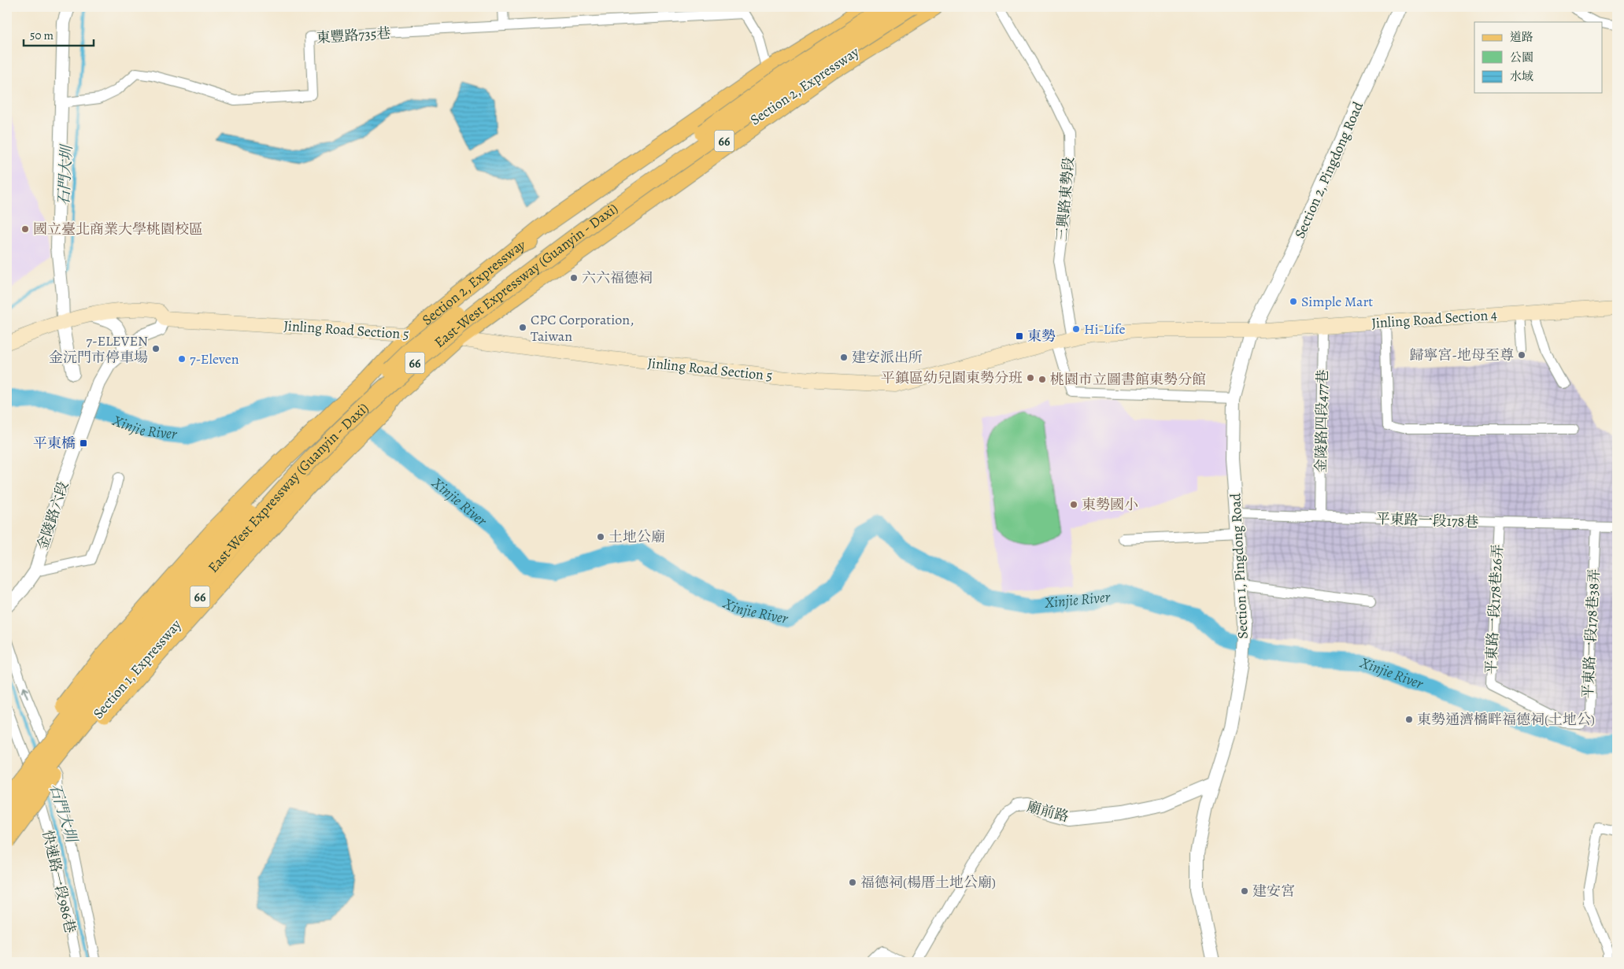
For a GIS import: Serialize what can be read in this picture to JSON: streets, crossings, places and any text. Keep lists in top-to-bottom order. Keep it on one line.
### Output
{"streets":{"highway":["66","East-West Expressway (Guanyin - Daxi)"],"main road":["Section 2, Expressway","Jinling Road Section 4","Jinling Road Section 5","Section 1, Expressway"],"street":["東豐路735巷","Section 2, Pingdong Road","三興路東勢段","金陵路四段477巷","金陵路六段","平東路一段178巷","Section 1, Pingdong Road","平東路一段178巷26弄","平東路一段178巷38弄","廟前路","快速路一段986巷"]},"crossings":[["Section 2, Expressway","66"],["Section 2, Expressway","Jinling Road Section 5"],["66","Jinling Road Section 5"],["66","Section 1, Expressway"],["66","快速路一段986巷"],["Section 2, Pingdong Road","Jinling Road Section 4"],["Section 2, Pingdong Road","Jinling Road Section 5"],["Section 2, Pingdong Road","Section 1, Pingdong Road"],["三興路東勢段","Jinling Road Section 5"],["Jinling Road Section 4","Jinling Road Section 5"],["Jinling Road Section 4","金陵路四段477巷"],["Jinling Road Section 4","Section 1, Pingdong Road"],["Jinling Road Section 5","Section 1, Pingdong Road"],["金陵路四段477巷","平東路一段178巷"],["平東路一段178巷","Section 1, Pingdong Road"],["平東路一段178巷","平東路一段178巷26弄"],["平東路一段178巷","平東路一段178巷38弄"],["Section 1, Pingdong Road","廟前路"],["平東路一段178巷26弄","平東路一段178巷38弄"],["Section 1, Expressway","快速路一段986巷"]],"water":["石門大圳","Xinjie River"],"places":{"other":["國立臺北商業大學桃園校區","六六福德祠","Simple Mart","CPC Corporation, Taiwan","Hi-Life","7-ELEVEN 金沅門市停車場","歸寧宮-地母至尊","建安派出所","7-Eleven","平鎮區幼兒園東勢分班","桃園市立圖書館東勢分館","東勢國小","土地公廟","東勢通濟橋畔福德祠(土地公)","福德祠(楊厝土地公廟)","建安宮"],"transit":["東勢","平東橋"]},"legend":["道路","公園","水域"],"scale_bar":"50 m"}
